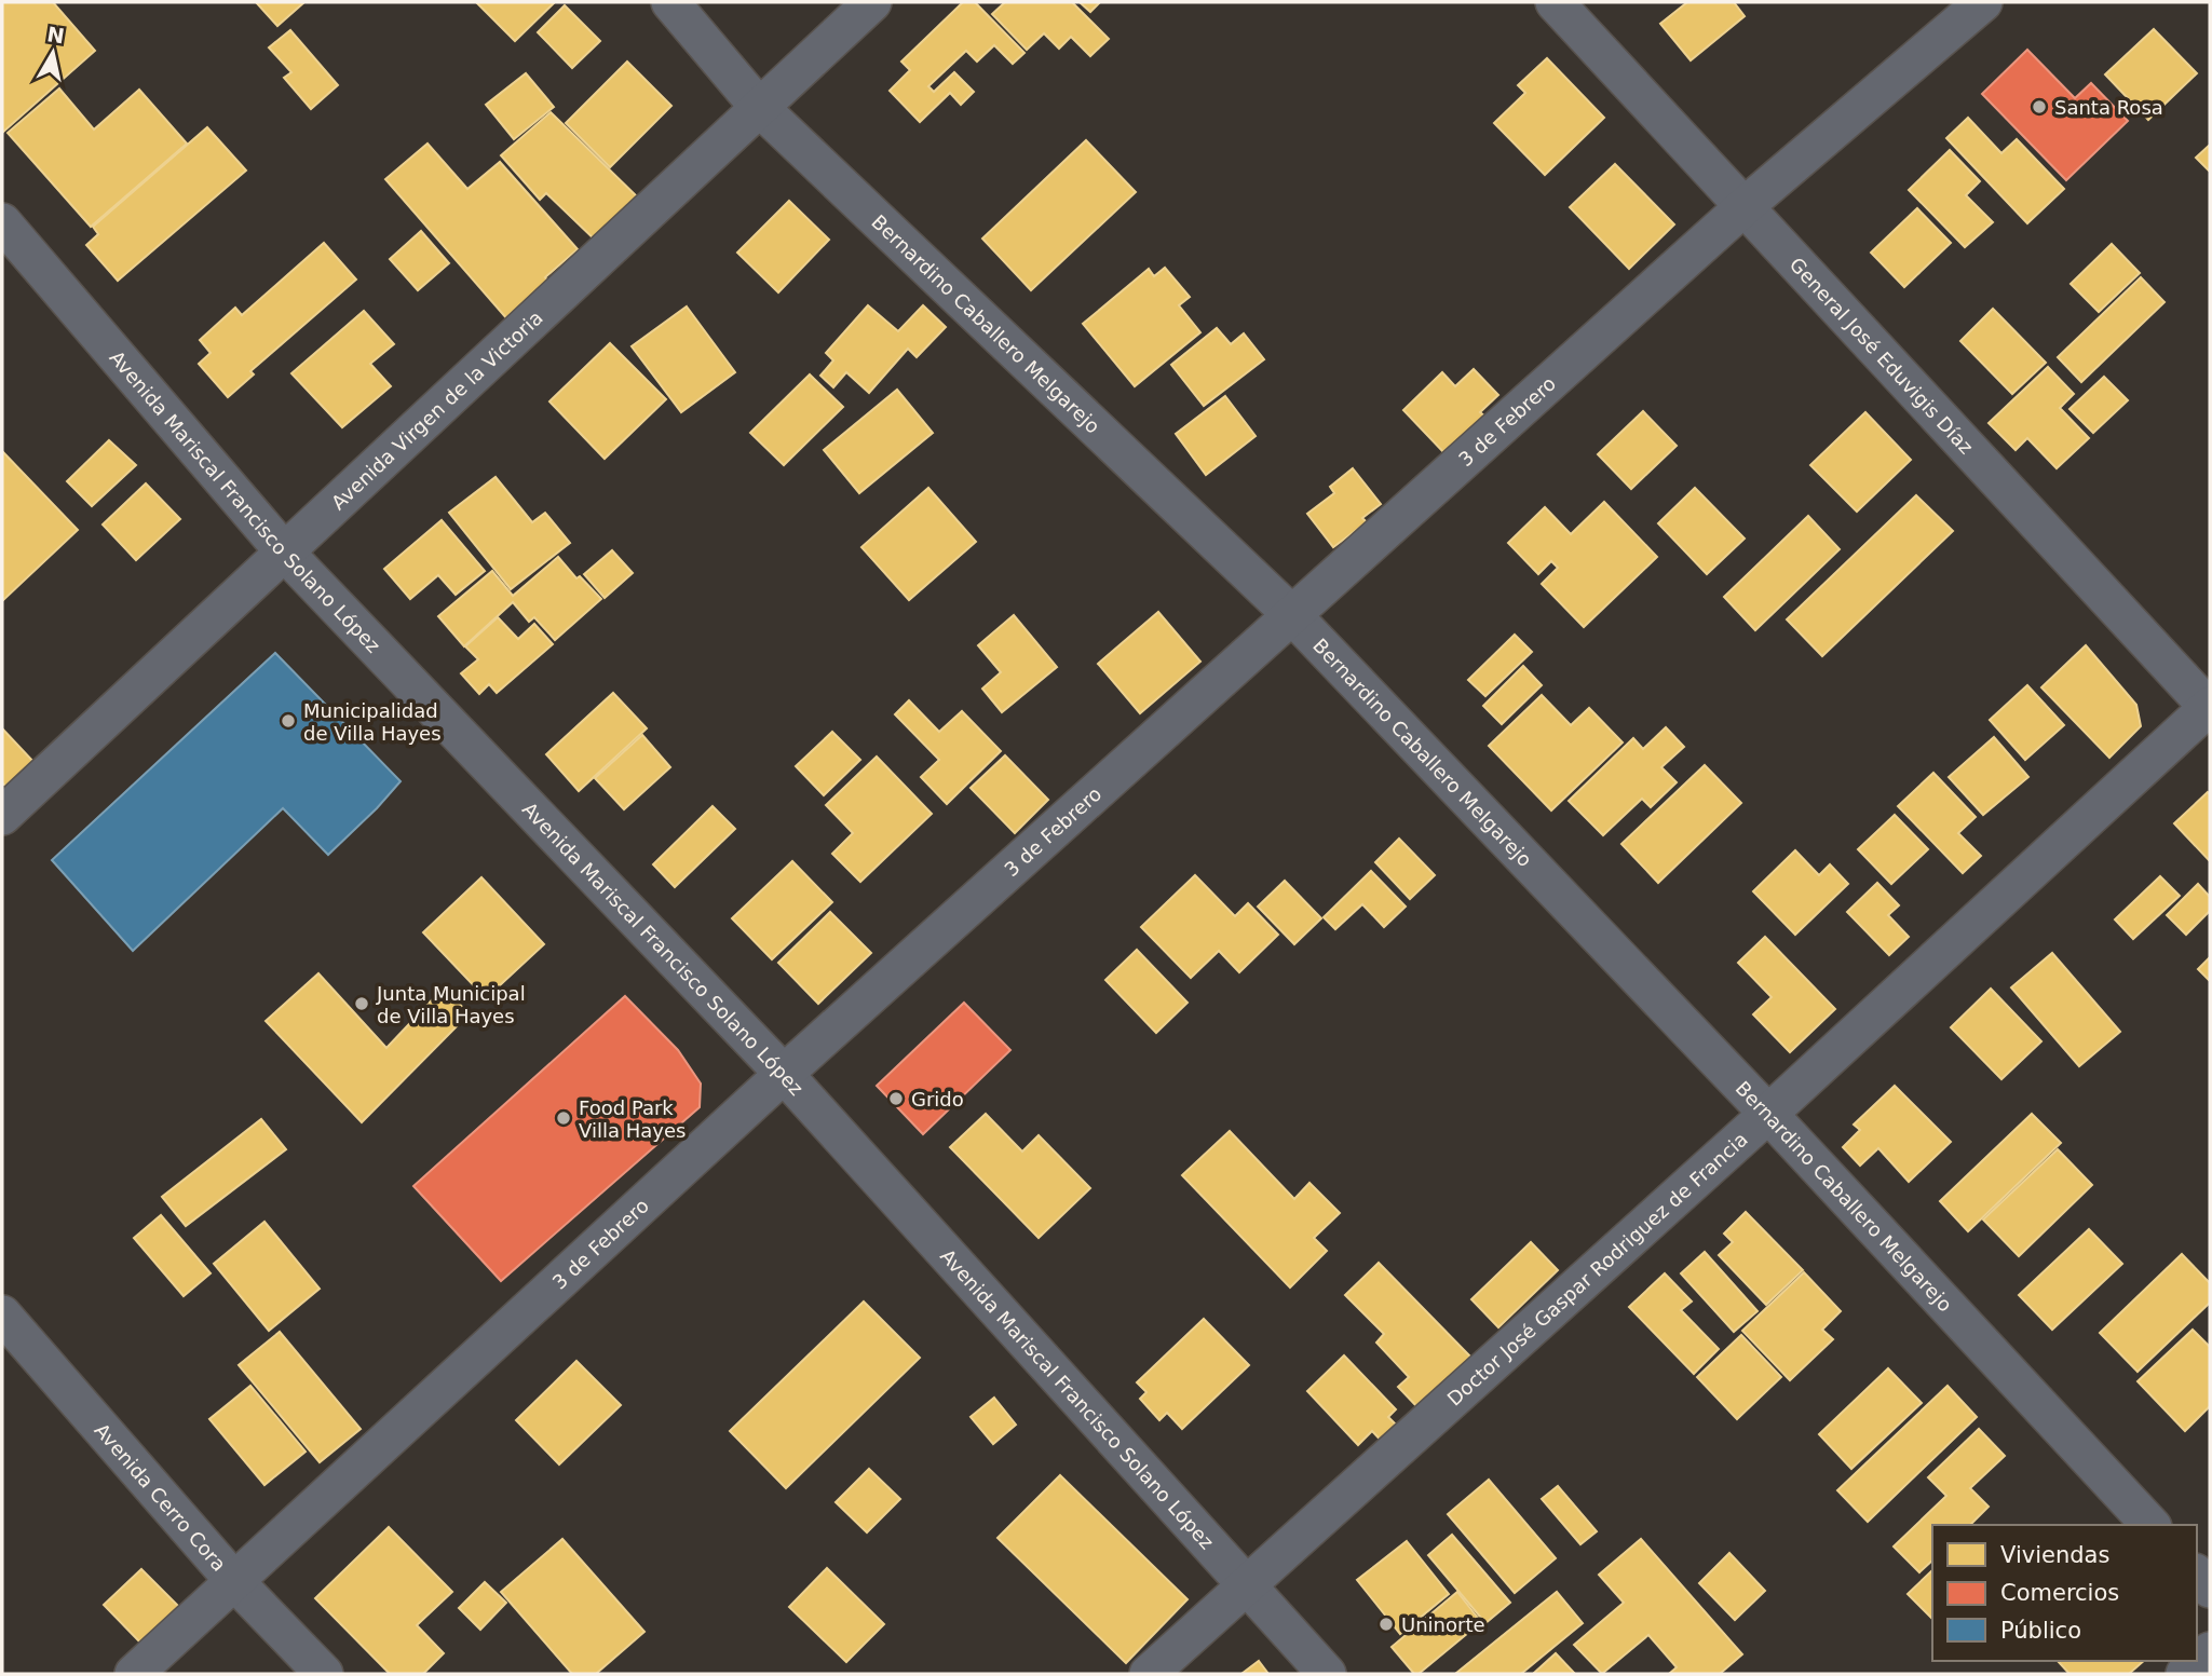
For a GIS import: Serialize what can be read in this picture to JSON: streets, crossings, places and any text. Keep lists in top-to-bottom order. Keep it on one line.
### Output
{"streets":{"street":["Bernardino Caballero Melgarejo","General José Eduvigis Díaz","Avenida Virgen de la Victoria","3 de Febrero","Avenida Mariscal Francisco Solano López","Doctor José Gaspar Rodriguez de Francia","Avenida Cerro Cora"]},"crossings":[["Bernardino Caballero Melgarejo","Avenida Virgen de la Victoria"],["Bernardino Caballero Melgarejo","3 de Febrero"],["Bernardino Caballero Melgarejo","Doctor José Gaspar Rodriguez de Francia"],["General José Eduvigis Díaz","3 de Febrero"],["General José Eduvigis Díaz","Doctor José Gaspar Rodriguez de Francia"],["Avenida Virgen de la Victoria","Avenida Mariscal Francisco Solano López"],["3 de Febrero","Avenida Mariscal Francisco Solano López"],["3 de Febrero","Avenida Cerro Cora"],["Avenida Mariscal Francisco Solano López","Doctor José Gaspar Rodriguez de Francia"]],"places":["Santa Rosa","Municipalidad de Villa Hayes","Junta Municipal de Villa Hayes","Grido","Food Park Villa Hayes","Uninorte"],"legend":["Viviendas","Comercios","Público"],"north":"top"}
